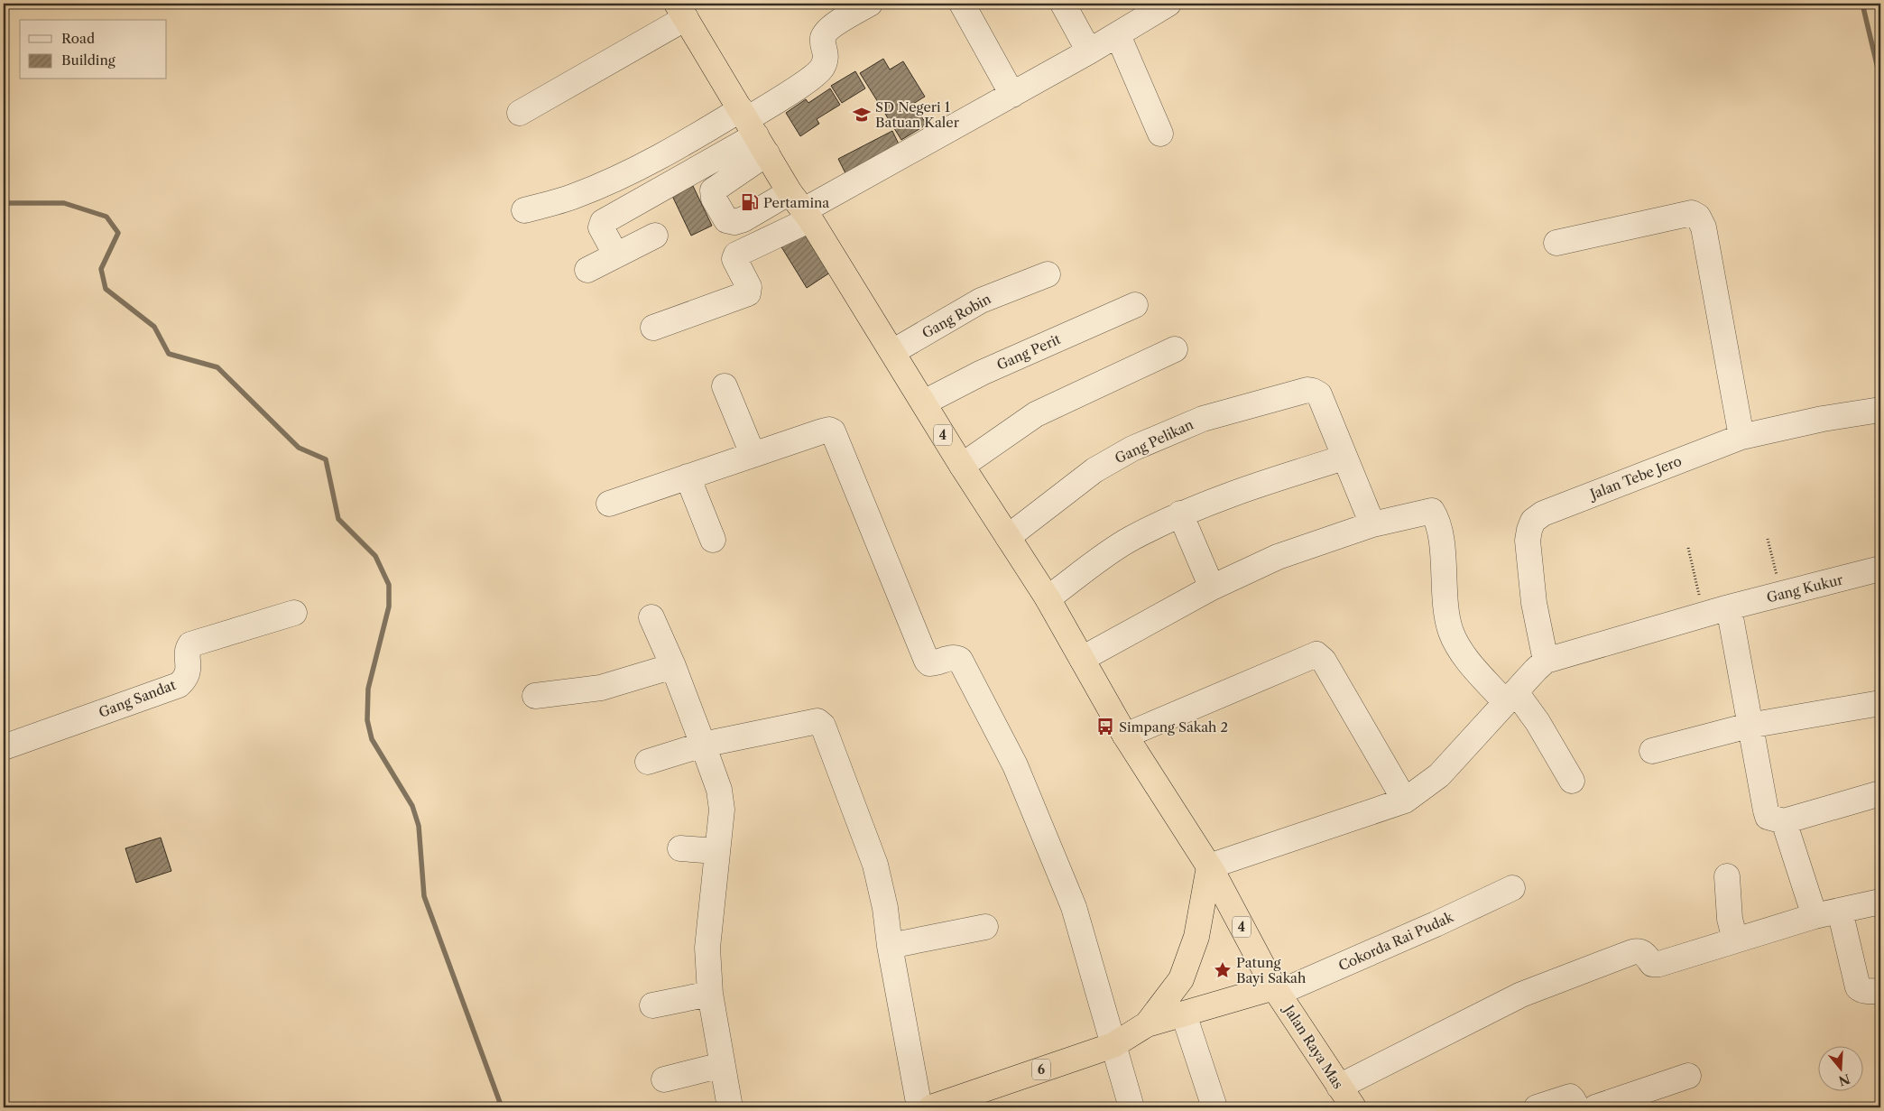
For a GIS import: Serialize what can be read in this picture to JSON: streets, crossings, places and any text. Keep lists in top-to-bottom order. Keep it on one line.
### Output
{"streets":{"highway":["4","Jalan Raya Mas","6"],"street":["Gang Robin","Gang Perit","Gang Pelikan","Jalan Tebe Jero","Gang Kukur","Gang Sandat","Cokorda Rai Pudak"]},"crossings":[["Gang Robin","4"],["Gang Perit","4"],["4","Gang Pelikan"],["4","Cokorda Rai Pudak"],["4","Jalan Raya Mas"],["4","6"],["Jalan Tebe Jero","Gang Kukur"],["Cokorda Rai Pudak","Jalan Raya Mas"],["Cokorda Rai Pudak","6"],["Jalan Raya Mas","6"]],"places":{"school or university":["SD Negeri 1 Batuan Kaler"],"fuel station":["Pertamina"],"bus stop":["Simpang Sakah 2"],"place":["Patung Bayi Sakah"]},"legend":["Road","Building"],"north":"bottom"}
